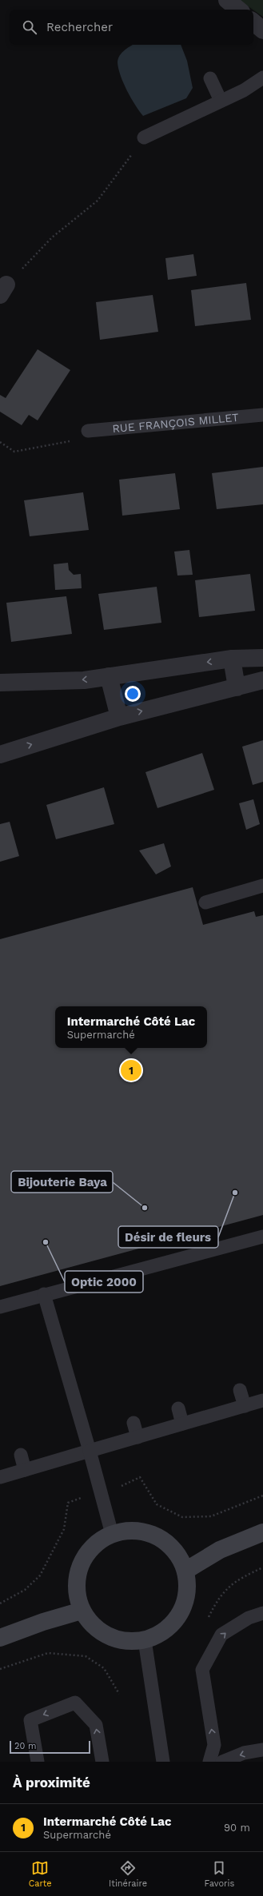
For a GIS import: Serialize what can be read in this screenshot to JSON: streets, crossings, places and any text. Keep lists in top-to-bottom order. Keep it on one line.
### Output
{"streets":{"lane":["RUE FRANÇOIS MILLET"]},"places":["Désir de fleurs","Bijouterie Baya","Optic 2000"],"scale_bar":"20 m","page":{"search":"Rechercher","popup":["Intermarché Côté Lac","Supermarché"],"pins":"1","scale":"20 m","heading":"À proximité","list":[{"mark":"1","name":"Intermarché Côté Lac","note":"Supermarché","value":"90 m"}],"nav":["Carte","Itinéraire","Favoris"]}}
